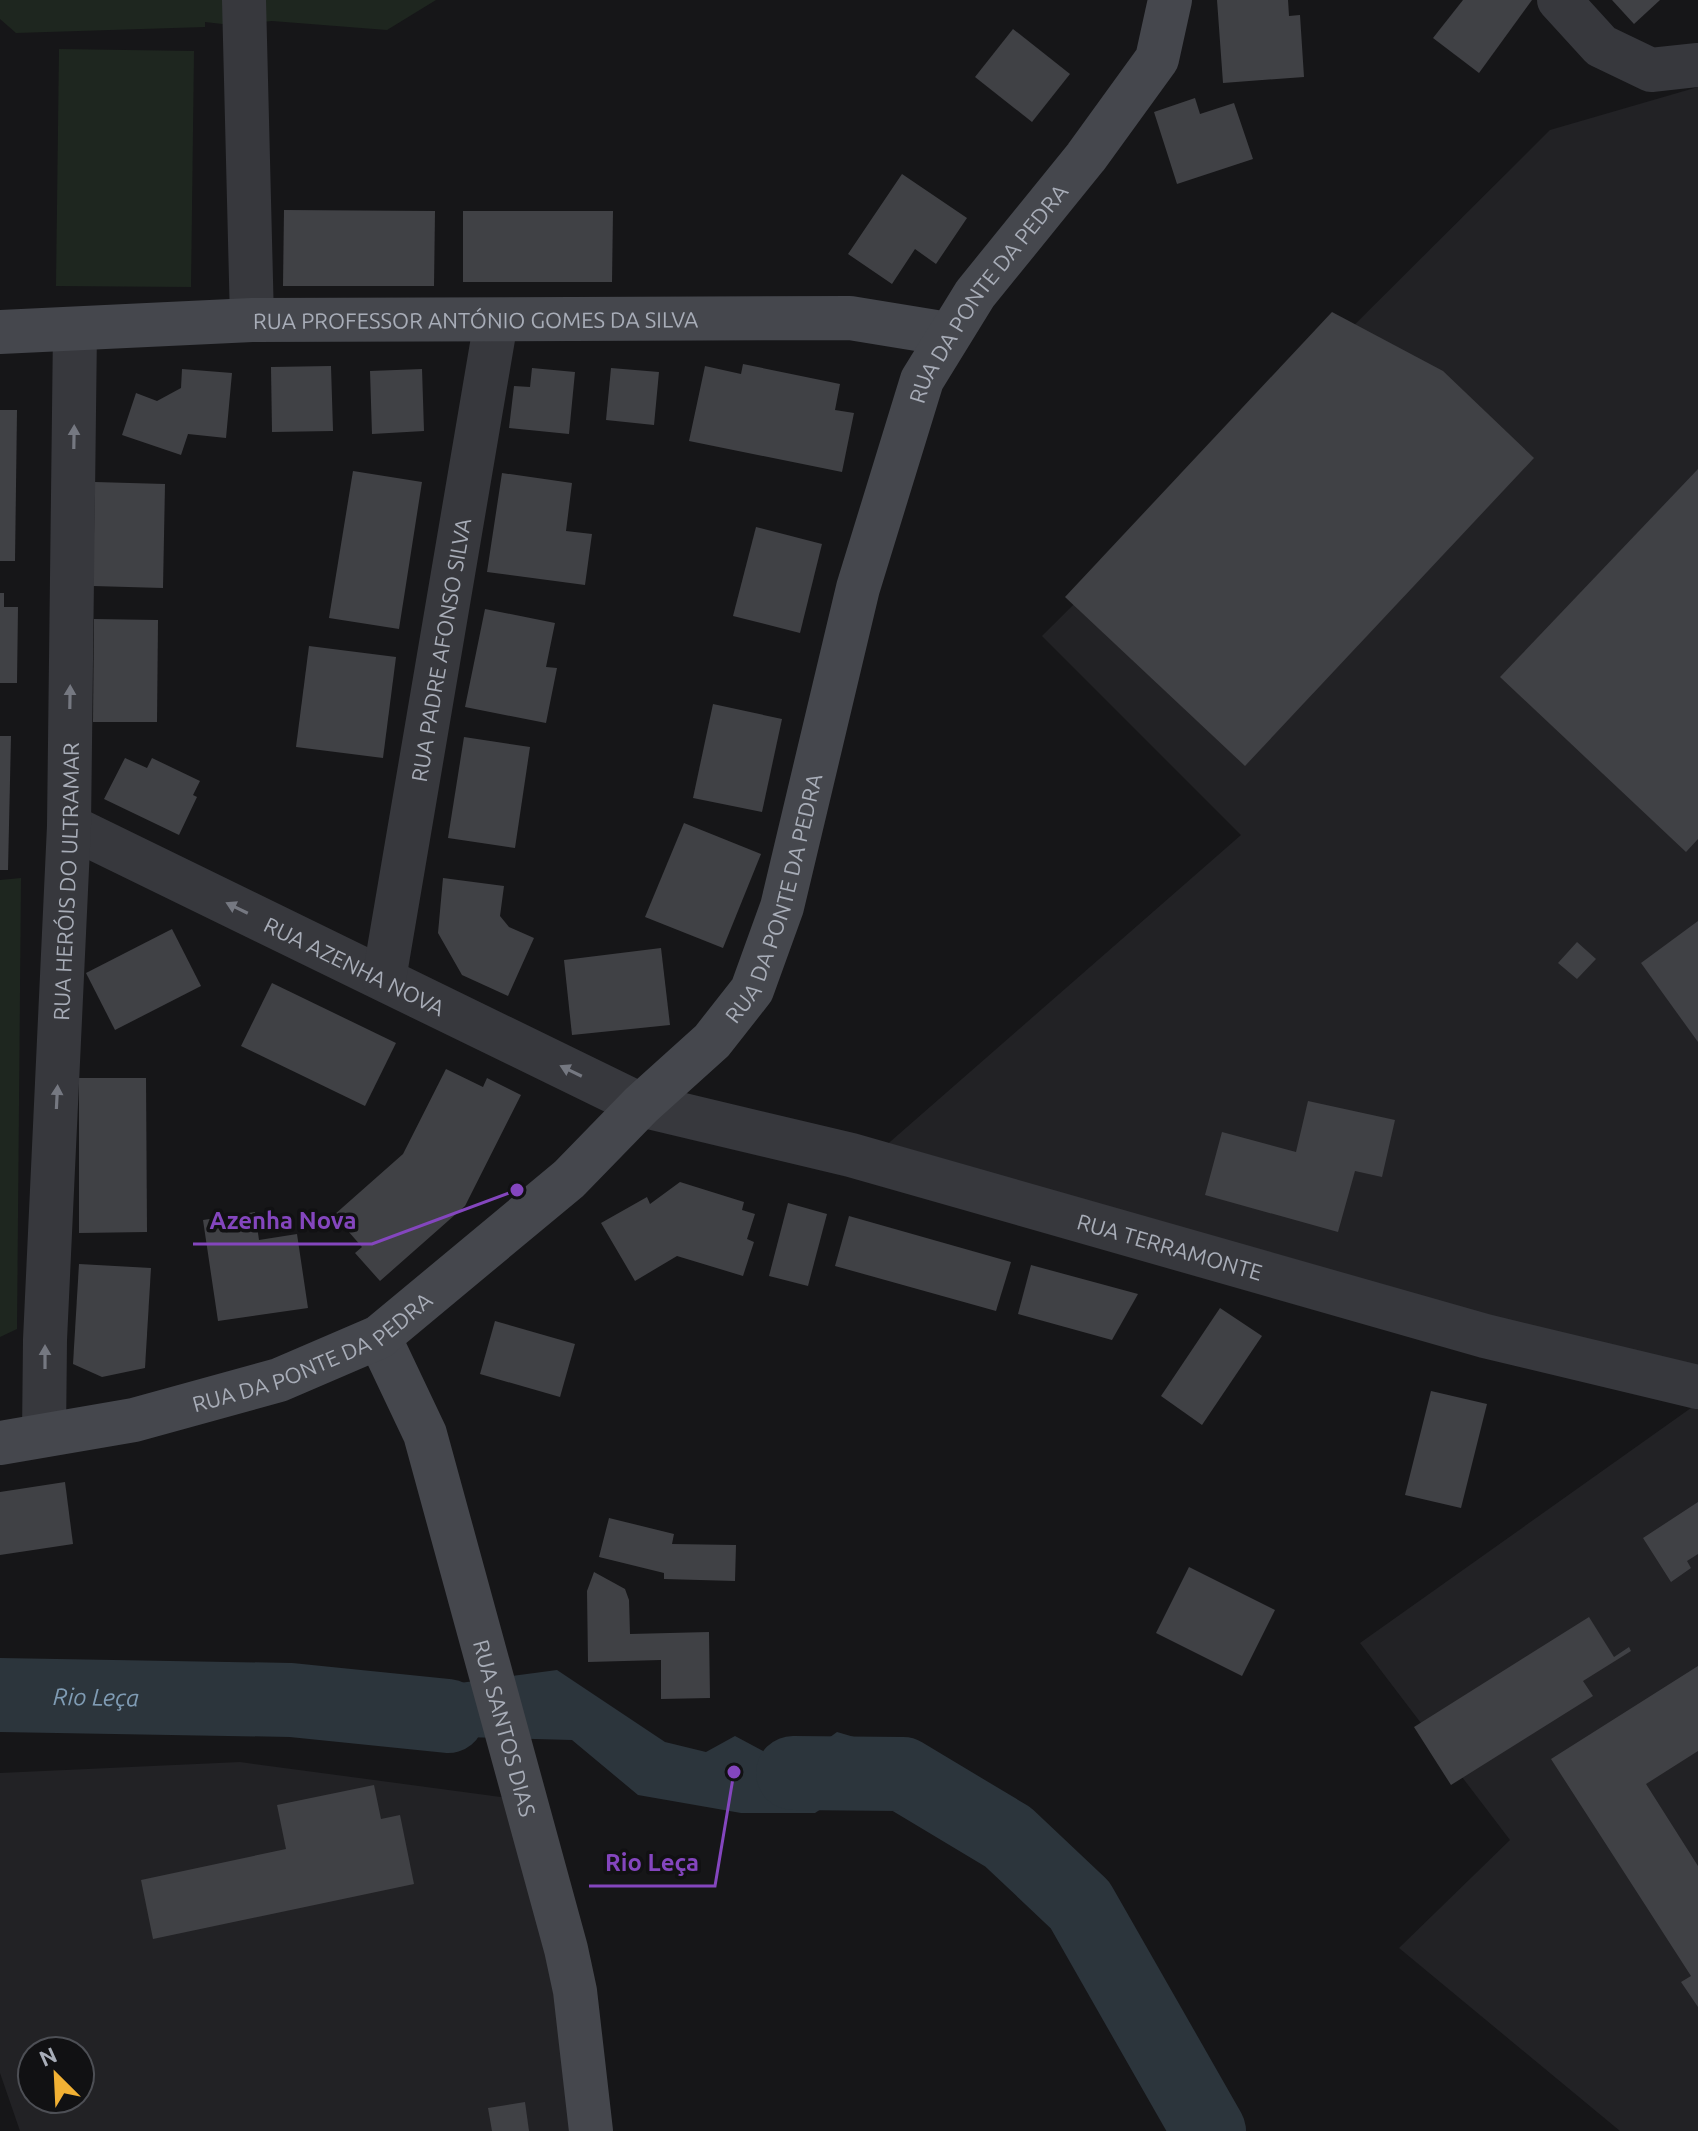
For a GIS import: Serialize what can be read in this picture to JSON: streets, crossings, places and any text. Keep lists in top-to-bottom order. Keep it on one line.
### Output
{"streets":{"street":["RUA DA PONTE DA PEDRA","RUA PROFESSOR ANTÓNIO GOMES DA SILVA","RUA PADRE AFONSO SILVA","RUA HERÓIS DO ULTRAMAR","RUA AZENHA NOVA","RUA TERRAMONTE","RUA SANTOS DIAS"]},"crossings":[["RUA DA PONTE DA PEDRA","RUA PROFESSOR ANTÓNIO GOMES DA SILVA"],["RUA DA PONTE DA PEDRA","RUA HERÓIS DO ULTRAMAR"],["RUA DA PONTE DA PEDRA","RUA AZENHA NOVA"],["RUA DA PONTE DA PEDRA","RUA TERRAMONTE"],["RUA DA PONTE DA PEDRA","RUA SANTOS DIAS"],["RUA PROFESSOR ANTÓNIO GOMES DA SILVA","RUA PADRE AFONSO SILVA"],["RUA PROFESSOR ANTÓNIO GOMES DA SILVA","RUA HERÓIS DO ULTRAMAR"],["RUA PADRE AFONSO SILVA","RUA AZENHA NOVA"],["RUA HERÓIS DO ULTRAMAR","RUA AZENHA NOVA"],["RUA AZENHA NOVA","RUA TERRAMONTE"]],"one_way":["RUA HERÓIS DO ULTRAMAR","RUA AZENHA NOVA"],"water":["Rio Leça"],"places":["Azenha Nova","Rio Leça"],"north":"top left"}
